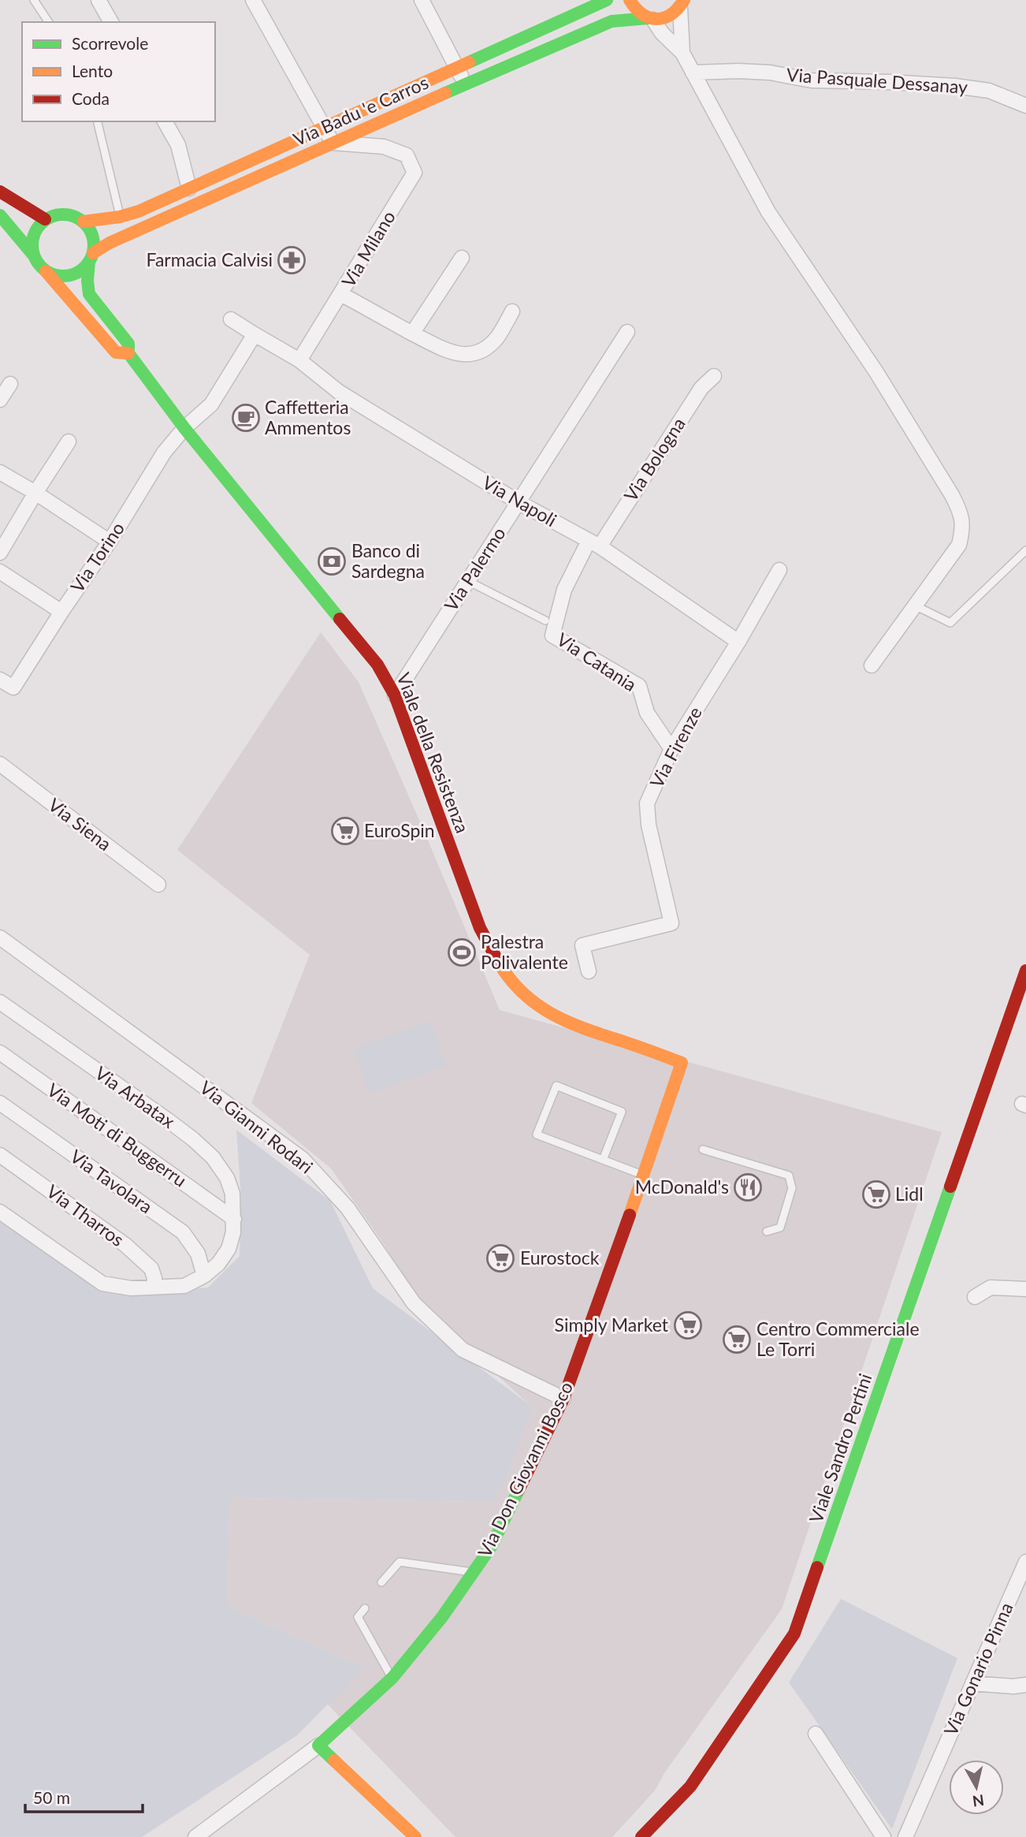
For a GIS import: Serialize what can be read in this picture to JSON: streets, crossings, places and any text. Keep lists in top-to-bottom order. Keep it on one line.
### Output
{"streets":{"main road":["Via Badu 'e Carros","Viale della Resistenza","Viale Sandro Pertini","Via Don Giovanni Bosco"],"street":["Via Pasquale Dessanay","Via Milano","Via Bologna","Via Napoli","Via Torino","Via Palermo","Via Catania","Via Firenze","Via Siena","Via Arbatax","Via Gianni Rodari","Via Moti di Buggerru","Via Tavolara","Via Tharros","Via Gonario Pinna"]},"crossings":[["Via Badu 'e Carros","Via Milano"],["Via Badu 'e Carros","Viale della Resistenza"],["Via Milano","Via Napoli"],["Via Bologna","Via Napoli"],["Via Bologna","Via Catania"],["Via Napoli","Via Palermo"],["Via Napoli","Via Catania"],["Via Napoli","Via Firenze"],["Via Torino","Viale della Resistenza"],["Via Palermo","Viale della Resistenza"],["Via Catania","Via Firenze"],["Viale della Resistenza","Via Don Giovanni Bosco"],["Via Arbatax","Via Moti di Buggerru"],["Via Arbatax","Via Tavolara"],["Via Gianni Rodari","Via Don Giovanni Bosco"]],"places":{"pharmacy":["Farmacia Calvisi"],"cafe":["Caffetteria Ammentos"],"bank":["Banco di Sardegna"],"supermarket":["EuroSpin","Lidl","Eurostock","Simply Market","Centro Commerciale Le Torri"],"sports":["Palestra Polivalente"],"restaurant":["McDonald's"]},"legend":["Scorrevole","Lento","Coda"],"scale_bar":"50 m","north":"bottom"}
